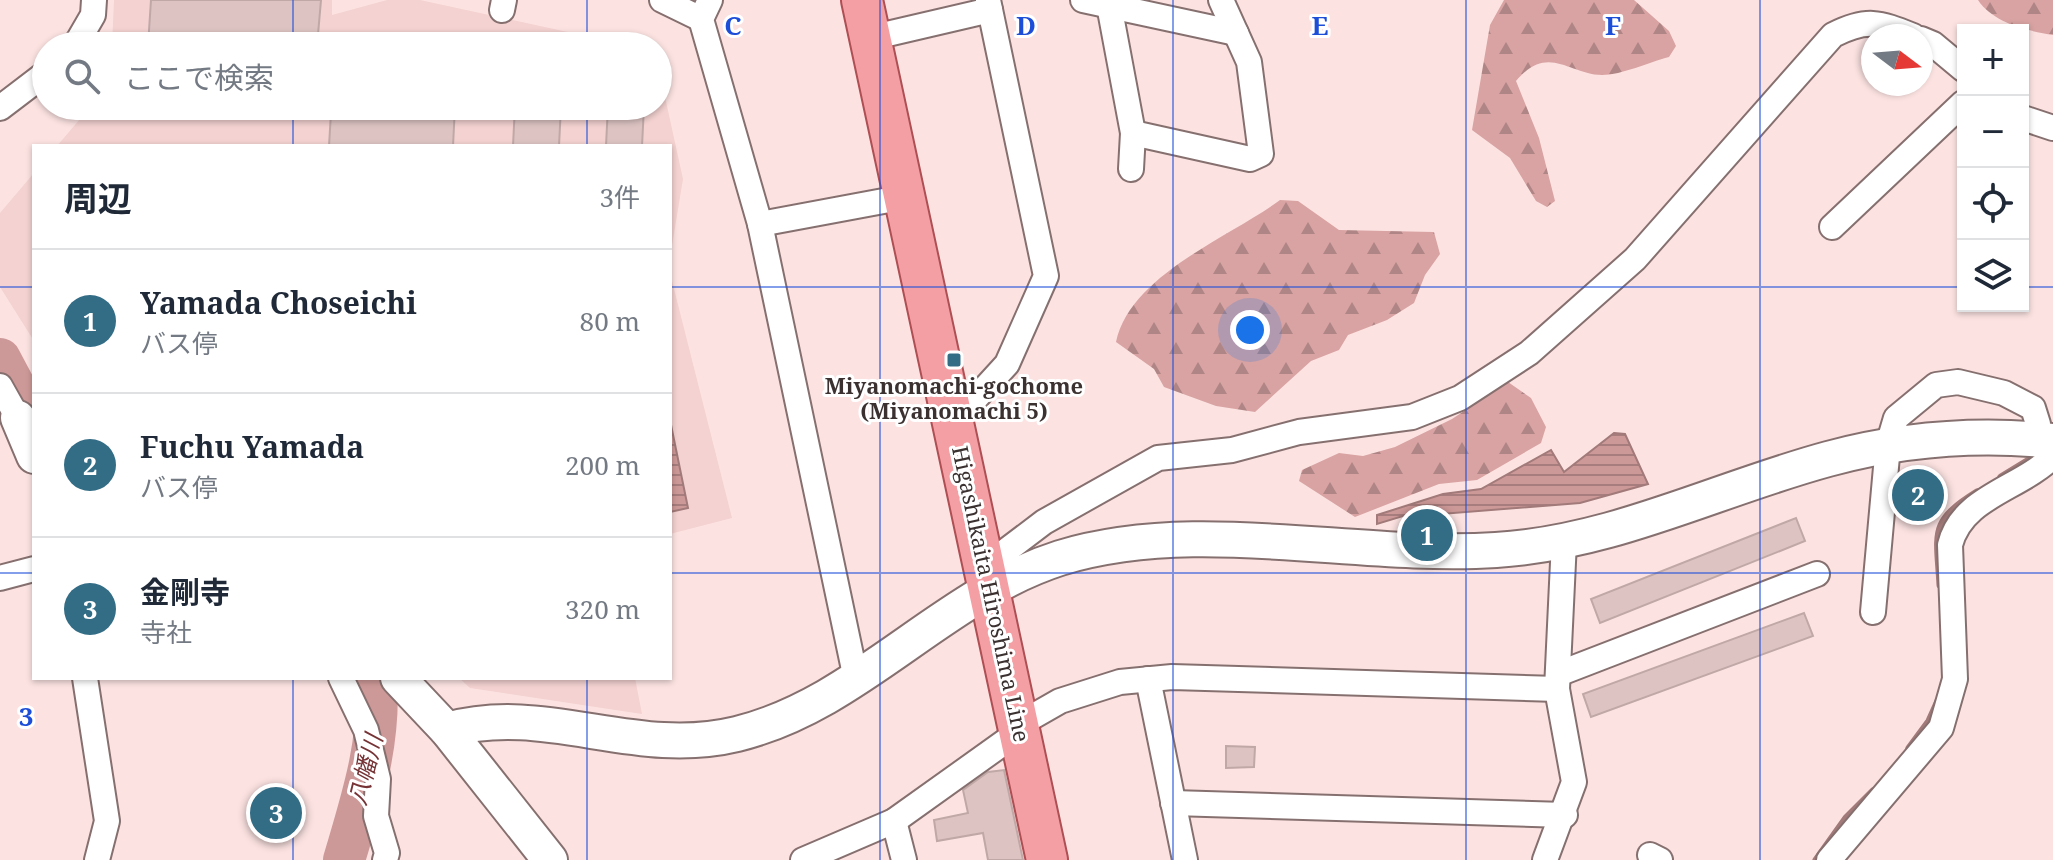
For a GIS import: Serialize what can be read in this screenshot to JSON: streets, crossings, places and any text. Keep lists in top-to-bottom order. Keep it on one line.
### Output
{"streets":{"main road":["Higashikaita Hiroshima Line"]},"water":["八幡川"],"places":{"transit":["Miyanomachi-gochome (Miyanomachi 5)"]},"north":"right","page":{"map_buttons":["+","−"],"search":"ここで検索","heading":["周辺","3件"],"list":[{"mark":"1","name":"Yamada Choseichi","note":"バス停","value":"80 m"},{"mark":"2","name":"Fuchu Yamada","note":"バス停","value":"200 m"},{"mark":"3","name":"金剛寺","note":"寺社","value":"320 m"}],"pins":["2","1","3"]},"grid":{"columns":["C","D","E","F"],"rows":["3"]}}
